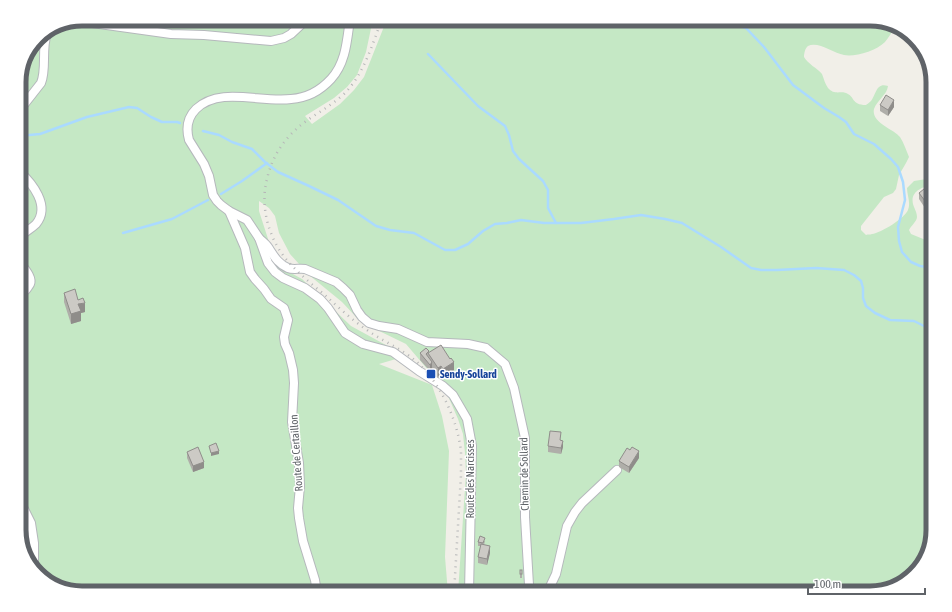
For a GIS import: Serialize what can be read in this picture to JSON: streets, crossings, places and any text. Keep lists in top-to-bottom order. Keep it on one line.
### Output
{"streets":{"street":["Route de Certaillon","Chemin de Sollard","Route des Narcisses"]},"crossings":[["Route de Certaillon","Route des Narcisses"],["Chemin de Sollard","Route des Narcisses"]],"places":{"transit":["Sendy-Sollard"]},"scale_bar":"100 m"}
